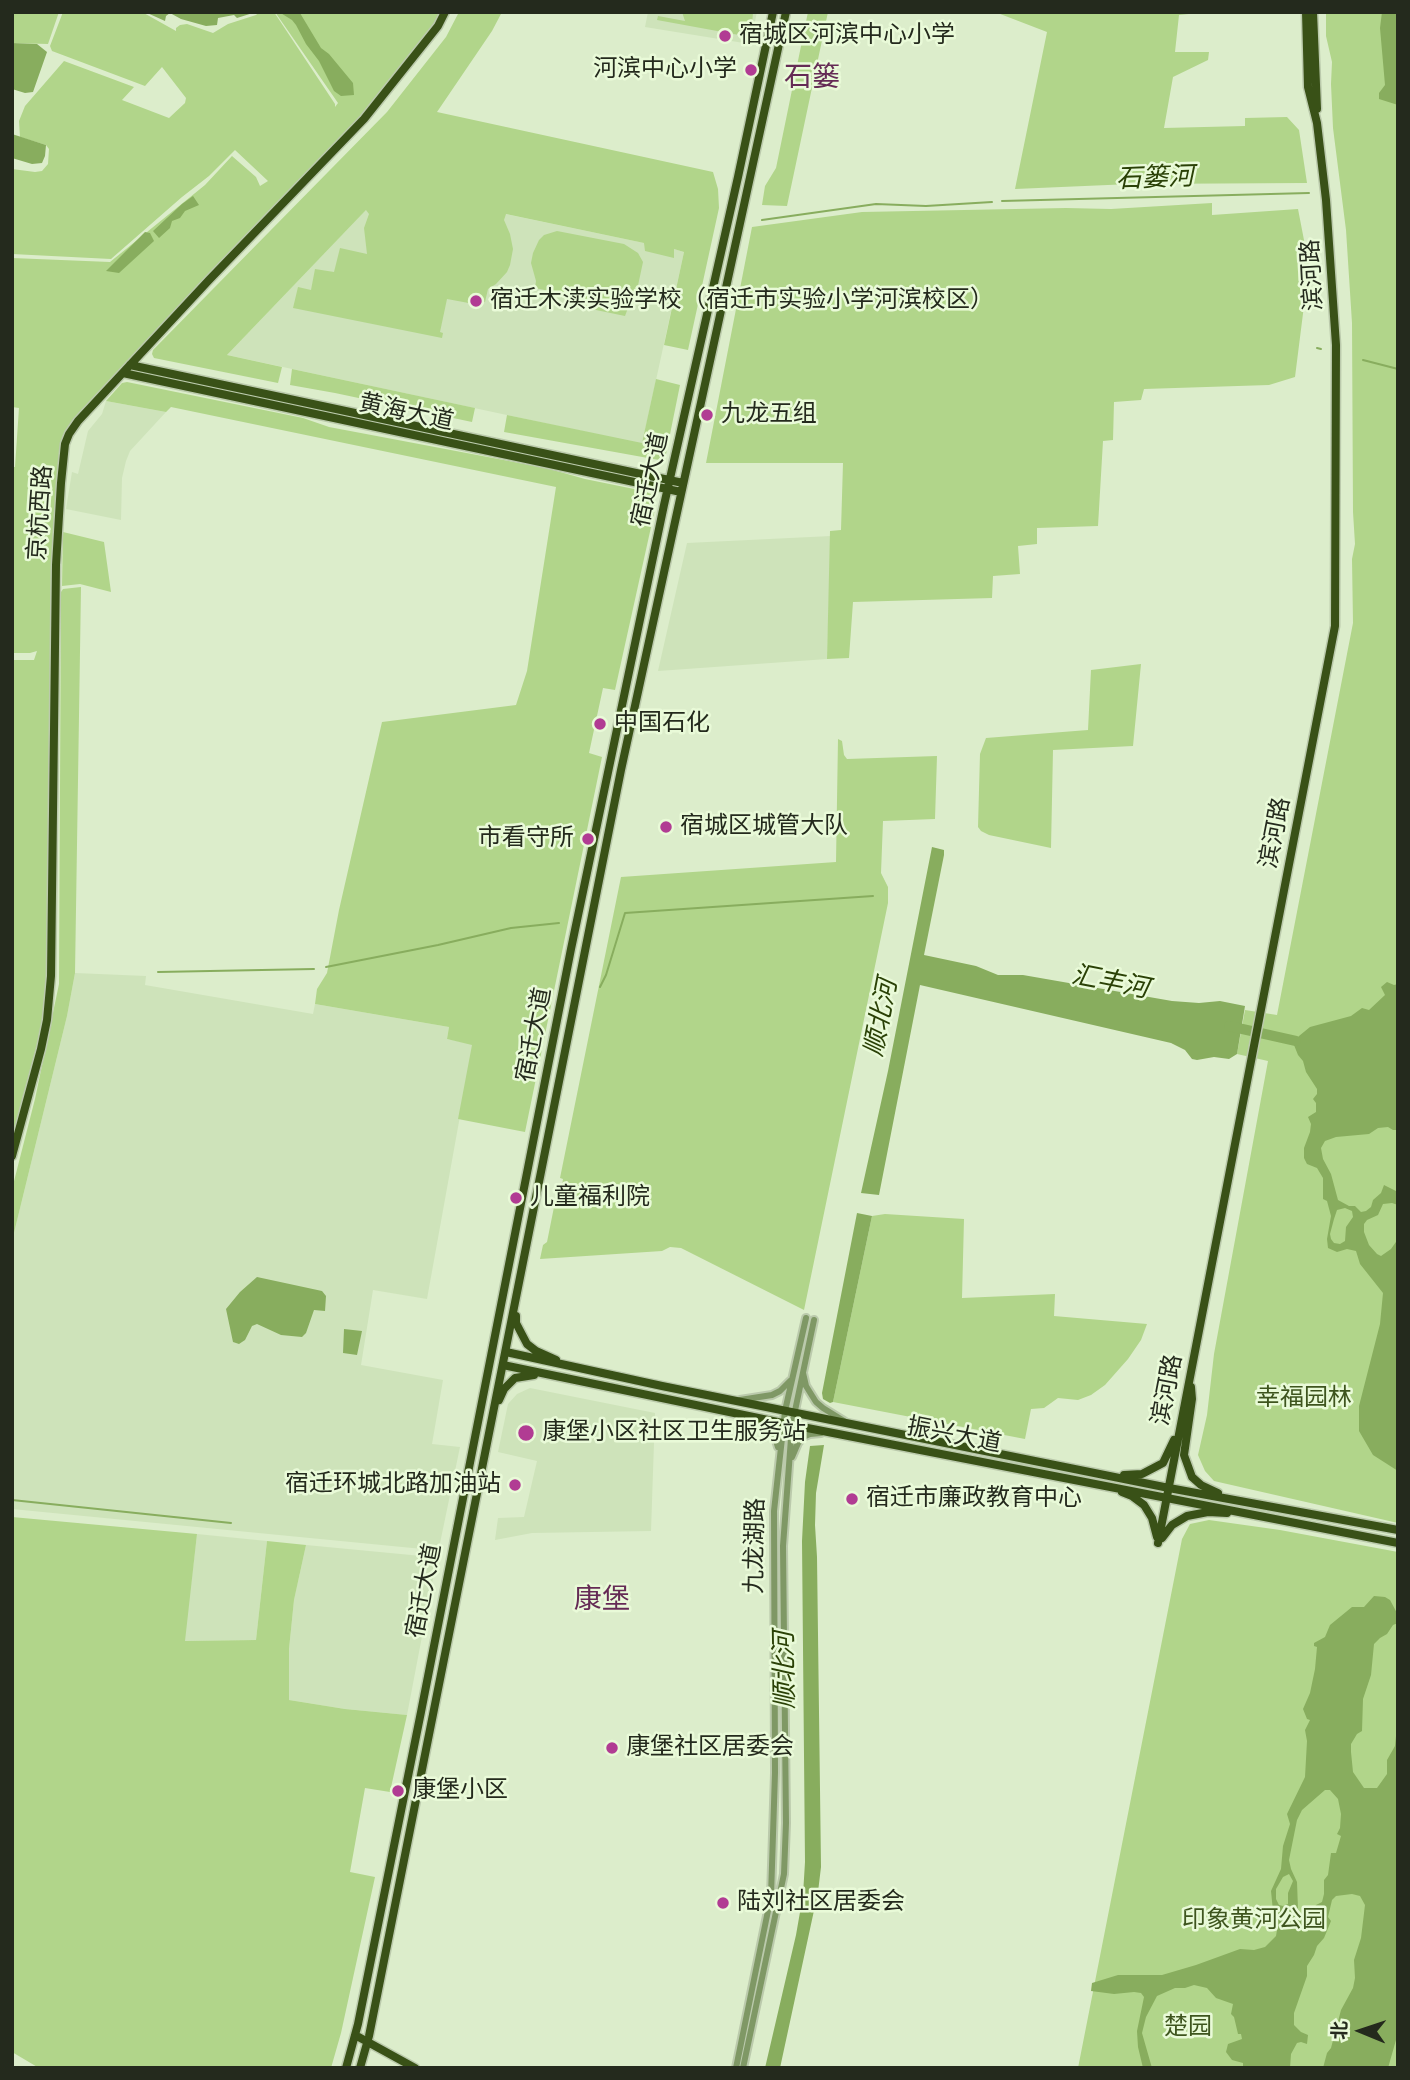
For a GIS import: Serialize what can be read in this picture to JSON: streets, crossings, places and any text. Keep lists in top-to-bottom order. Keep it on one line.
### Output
{"streets":{"main road":["滨河路","黄海大道","宿迁大道","京杭西路","振兴大道"],"street":["九龙湖路"]},"crossings":[["滨河路","振兴大道"],["黄海大道","宿迁大道"],["黄海大道","京杭西路"],["宿迁大道","振兴大道"],["振兴大道","九龙湖路"]],"districts":["石篓","康堡"],"water":["石篓河","汇丰河","顺北河"],"parks":["幸福园林","印象黄河公园","楚园"],"places":["宿城区河滨中心小学","河滨中心小学","宿迁木渎实验学校（宿迁市实验小学河滨校区）","九龙五组","中国石化","宿城区城管大队","市看守所","儿童福利院","康堡小区社区卫生服务站","宿迁环城北路加油站","宿迁市廉政教育中心","康堡社区居委会","康堡小区","陆刘社区居委会"],"north":"left"}
